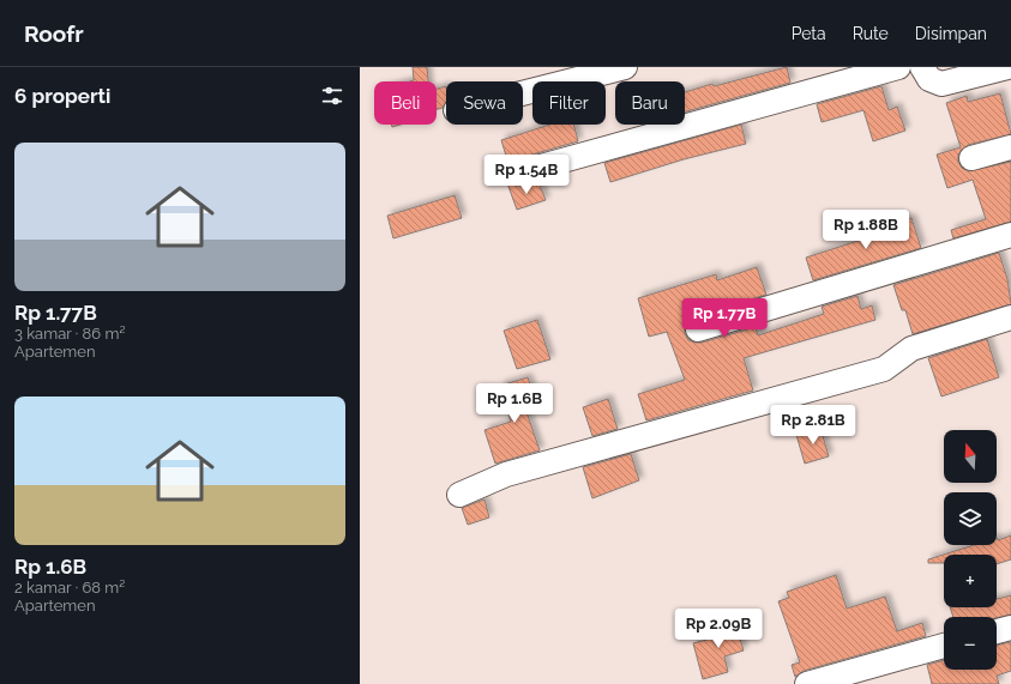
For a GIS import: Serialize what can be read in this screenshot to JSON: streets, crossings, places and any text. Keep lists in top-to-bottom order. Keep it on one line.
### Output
{"north":"top","page":{"header":"Roofr","nav":["Peta","Rute","Disimpan"],"heading":"6 properti","chip":["Beli","Sewa","Filter","Baru"],"list":[{"name":"Rp 1.77B","note":"3 kamar · 86 m² · Apartemen"},{"name":"Rp 1.6B","note":"2 kamar · 68 m² · Apartemen"}],"price":["Rp 1.54B","Rp 1.88B","Rp 1.77B","Rp 1.6B","Rp 2.81B","Rp 2.09B"],"map_buttons":["+","−"]}}
